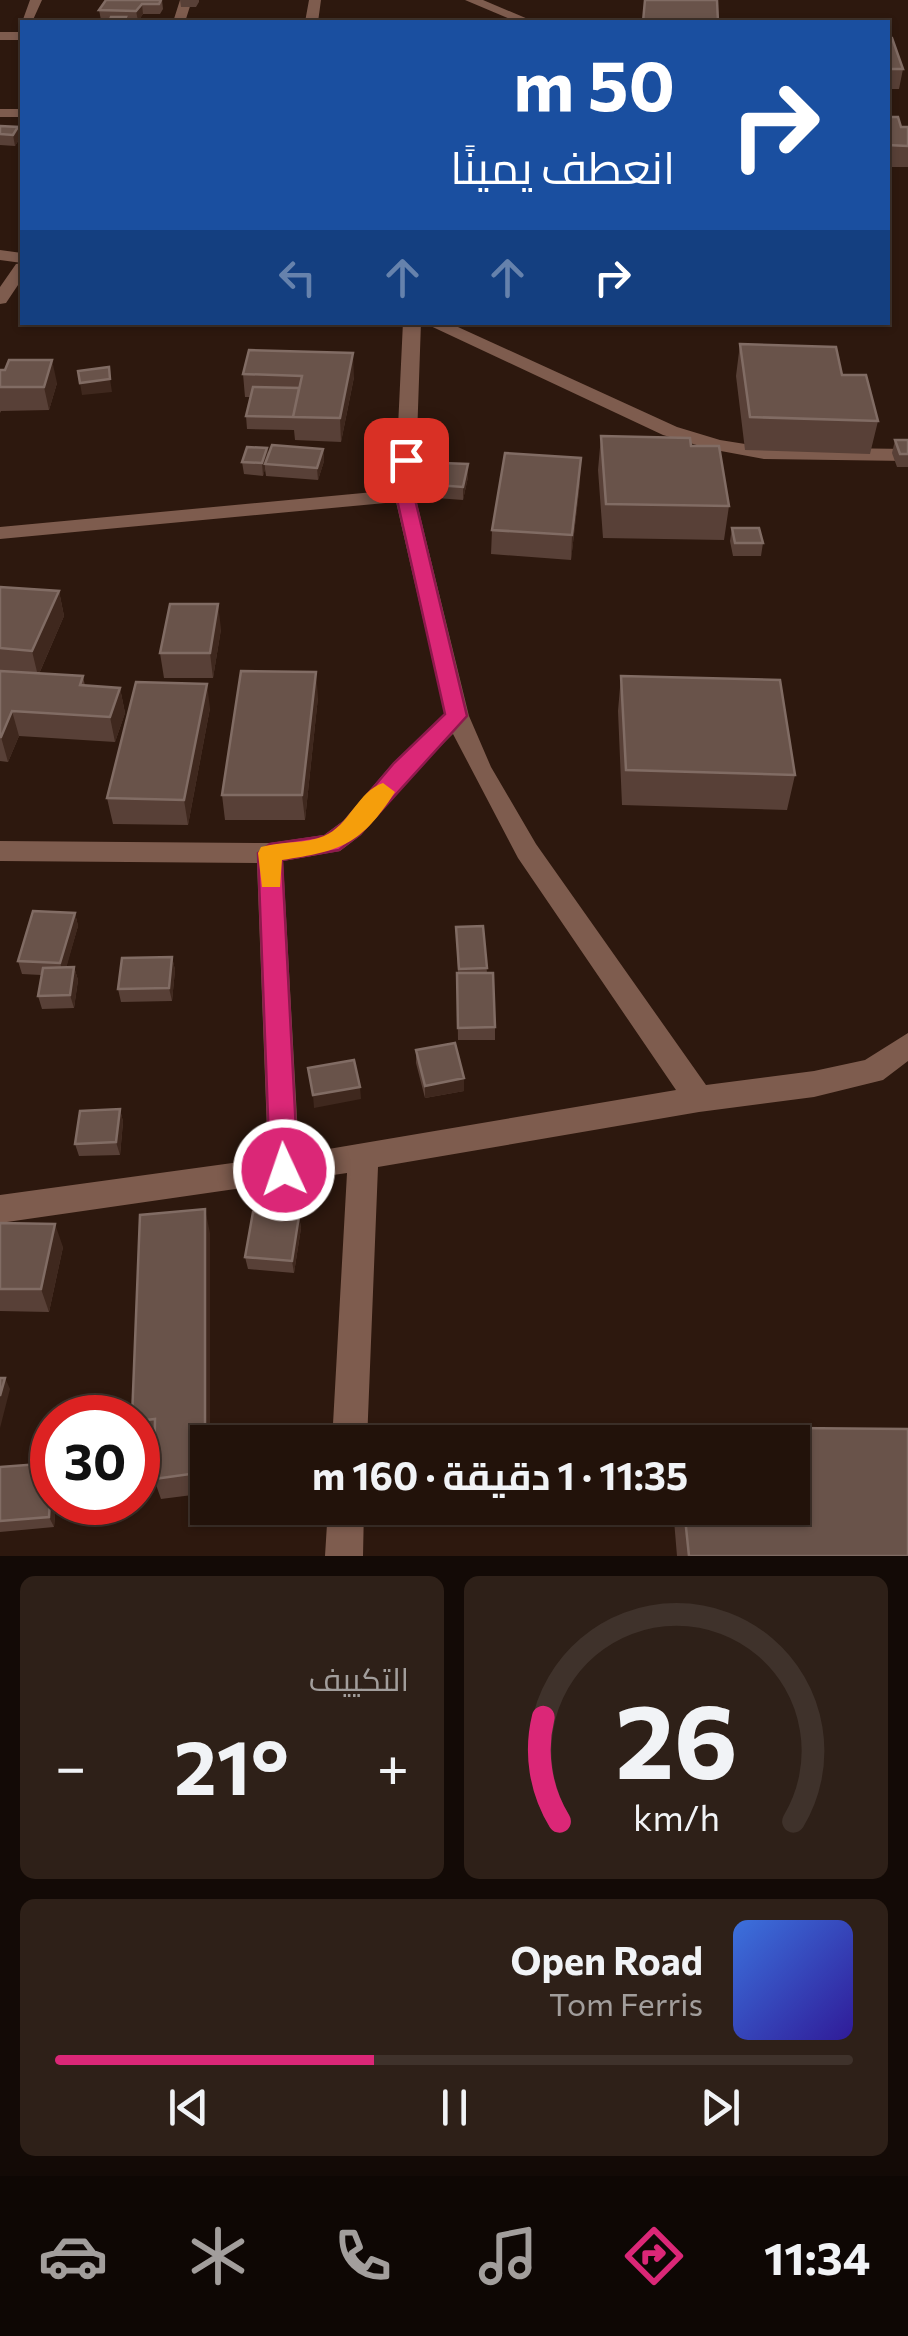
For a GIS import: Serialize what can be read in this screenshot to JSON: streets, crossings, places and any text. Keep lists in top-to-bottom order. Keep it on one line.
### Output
{"page":{"turn":["50 m","انعطف يمينًا"],"limit":"30","trip":"11:35 · 1 دقيقة · 160 m","tile":"التكييف","heat":["−","21°","+"],"song":["Open Road","Tom Ferris"],"tabs":"11:34","gauge":["26","km/h"]}}
